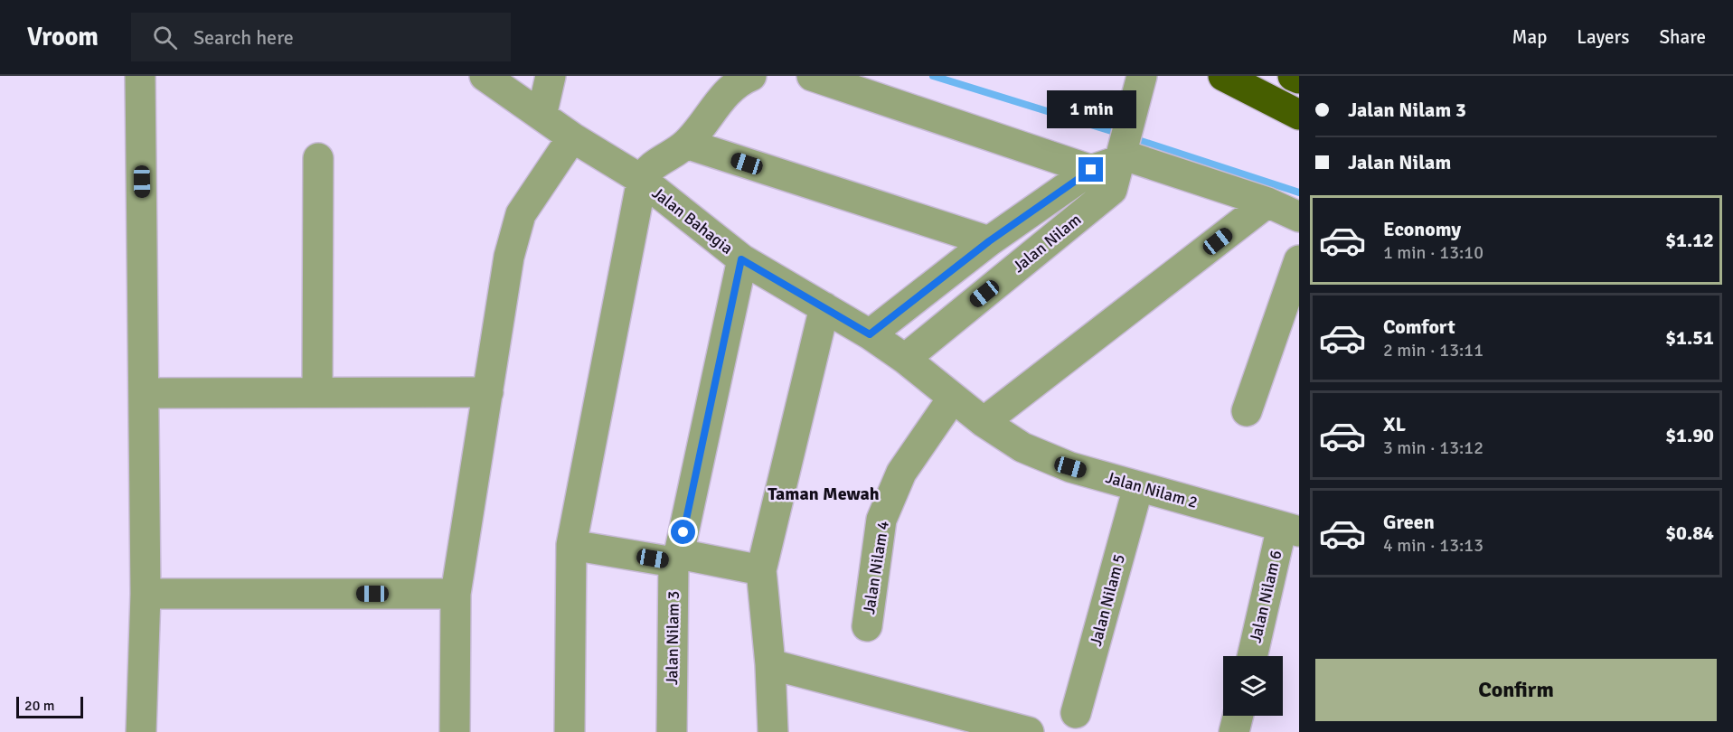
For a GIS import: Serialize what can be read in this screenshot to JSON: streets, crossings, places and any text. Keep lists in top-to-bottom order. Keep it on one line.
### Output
{"streets":{"street":["Jalan Bahagia","Jalan Nilam","Jalan Nilam 2","Jalan Nilam 4","Jalan Nilam 6","Jalan Nilam 5","Jalan Nilam 3"]},"crossings":[["Jalan Bahagia","Jalan Nilam"],["Jalan Bahagia","Jalan Nilam 2"],["Jalan Bahagia","Jalan Nilam 3"],["Jalan Nilam","Jalan Nilam 2"],["Jalan Nilam 2","Jalan Nilam 4"],["Jalan Nilam 2","Jalan Nilam 6"],["Jalan Nilam 2","Jalan Nilam 5"]],"districts":["Taman Mewah"],"scale_bar":"20 m","page":{"header":"Vroom","search":"Search here","nav":["Map","Layers","Share"],"banner":["Jalan Nilam 3","Jalan Nilam"],"bubble":"1 min","list":[{"name":"Economy","note":"1 min · 13:10","value":"$1.12"},{"name":"Comfort","note":"2 min · 13:11","value":"$1.51"},{"name":"XL","note":"3 min · 13:12","value":"$1.90"},{"name":"Green","note":"4 min · 13:13","value":"$0.84"}],"buttons":"Confirm","scale":"20 m"}}
